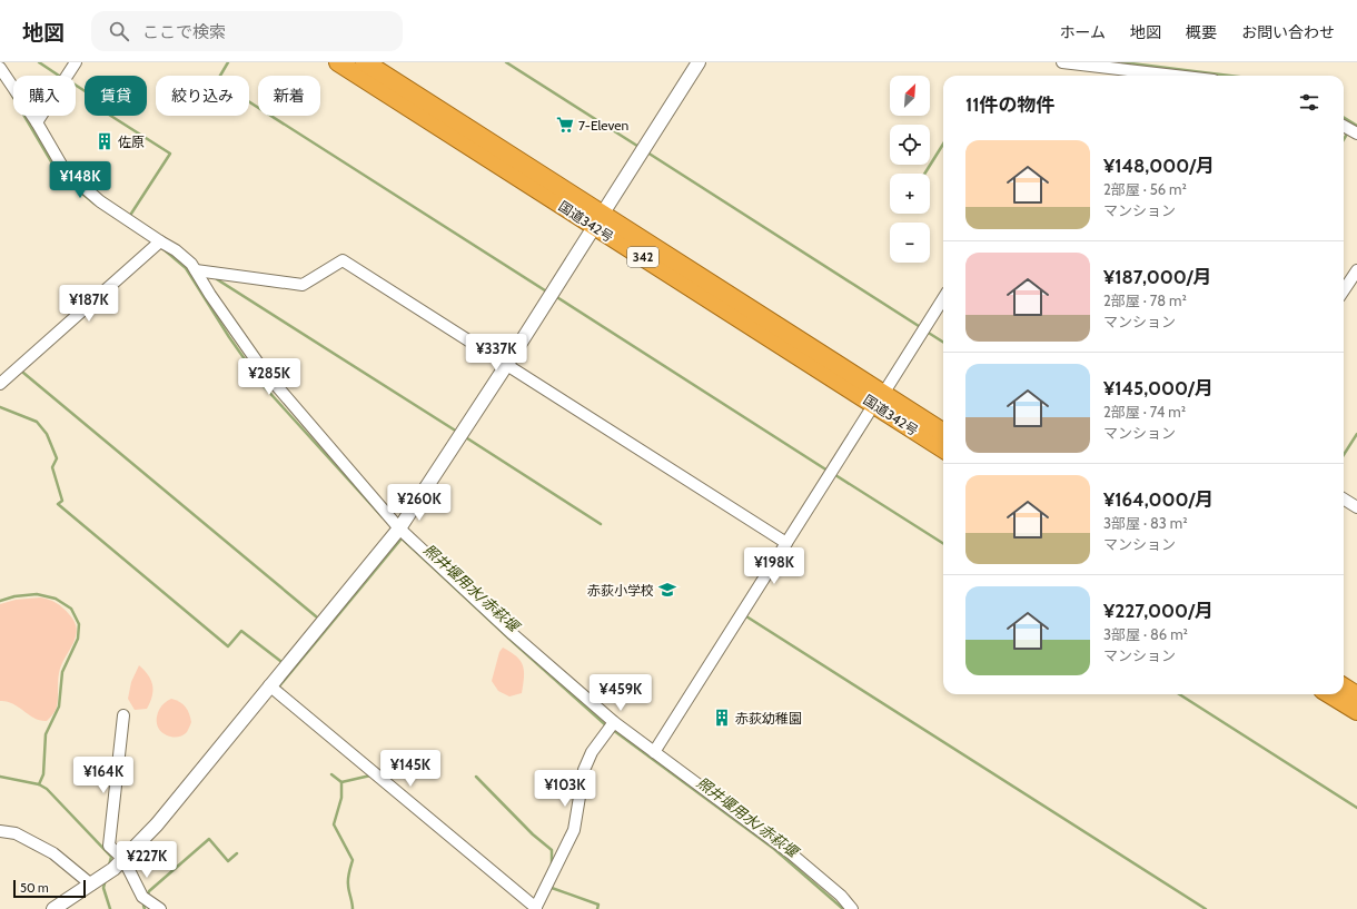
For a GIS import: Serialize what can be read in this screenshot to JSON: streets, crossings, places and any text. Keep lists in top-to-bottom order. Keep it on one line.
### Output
{"streets":{"highway":["国道342号","342"]},"water":["照井堰用水/赤萩堰"],"places":{"supermarket":["7-Eleven"],"building":["佐原","赤荻幼稚園"],"school or university":["赤荻小学校"]},"scale_bar":"50 m","north":"top right","page":{"header":"地図","search":"ここで検索","nav":["ホーム","地図","概要","お問い合わせ"],"map_buttons":["+","−"],"chip":["購入","賃貸","絞り込み","新着"],"heading":"11件の物件","list":[{"name":"¥148,000/月","note":"2部屋 · 56 m² · マンション"},{"name":"¥187,000/月","note":"2部屋 · 78 m² · マンション"},{"name":"¥145,000/月","note":"2部屋 · 74 m² · マンション"},{"name":"¥164,000/月","note":"3部屋 · 83 m² · マンション"},{"name":"¥227,000/月","note":"3部屋 · 86 m² · マンション"}],"price":["¥148K","¥187K","¥337K","¥285K","¥260K","¥198K","¥459K","¥145K","¥164K","¥103K","¥227K"],"scale":"50 m"}}
